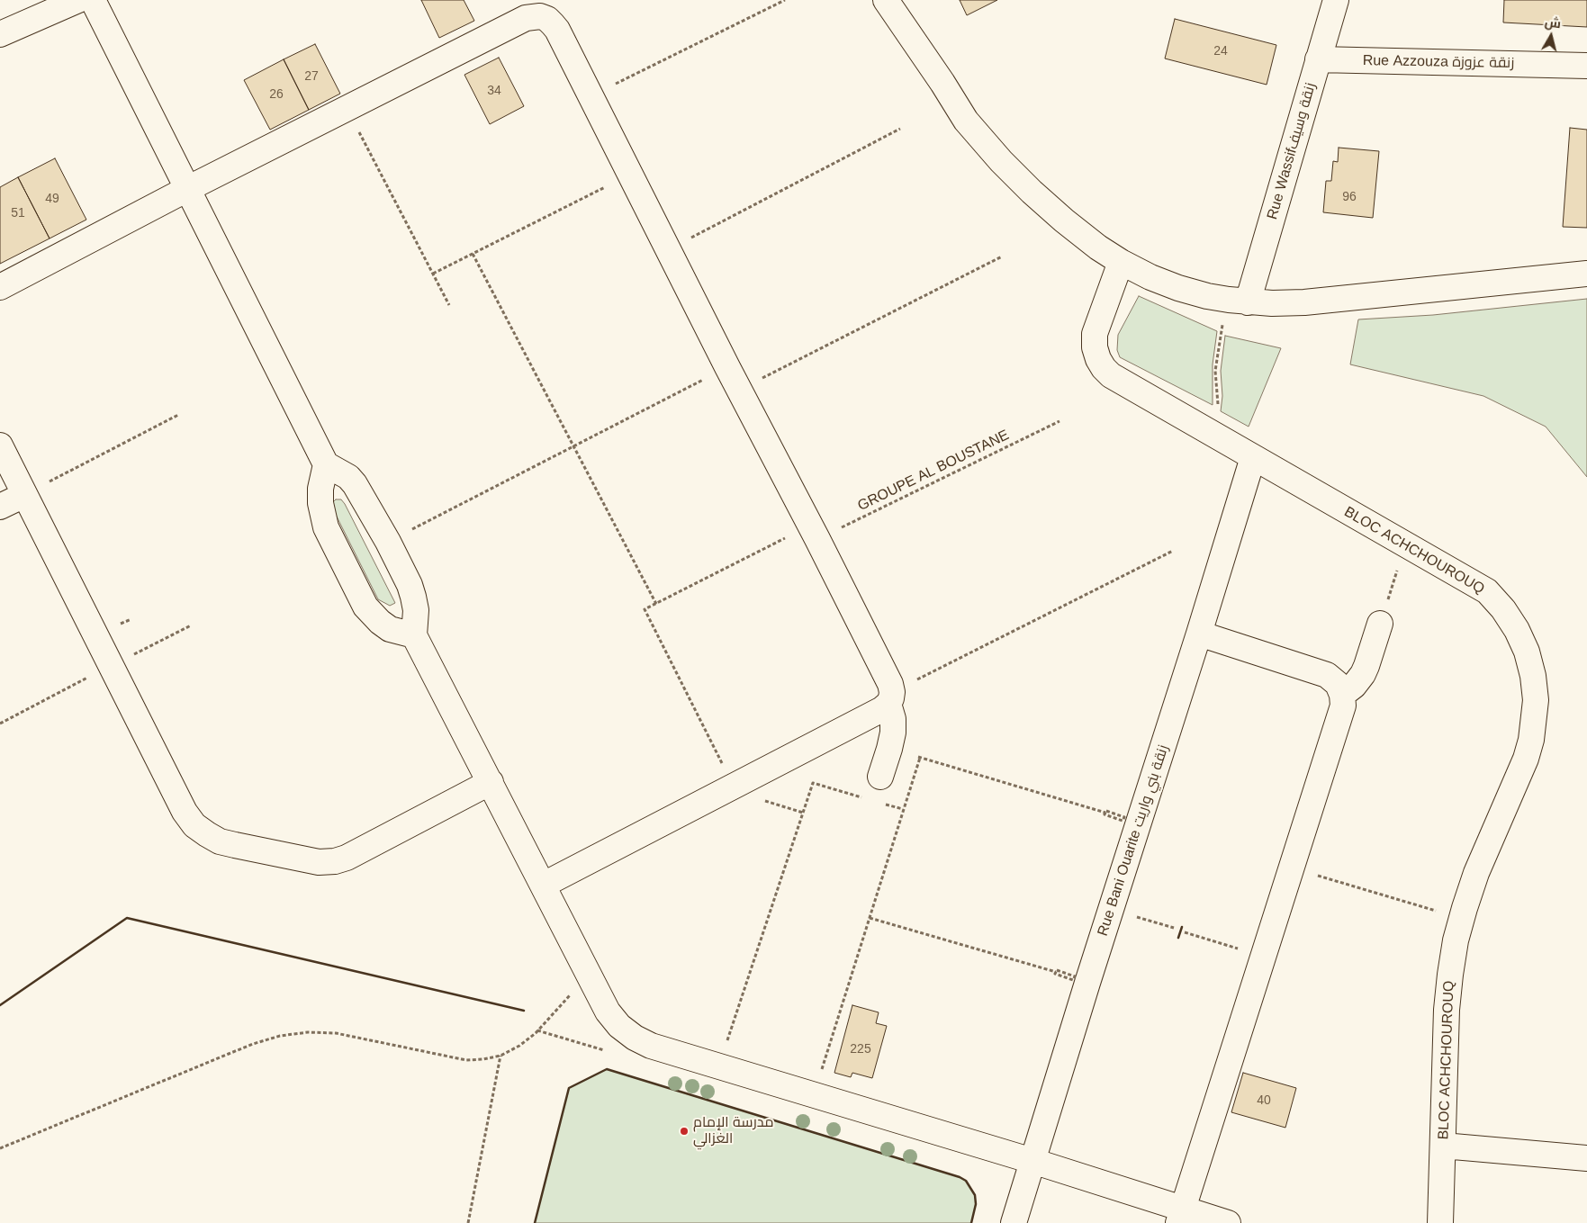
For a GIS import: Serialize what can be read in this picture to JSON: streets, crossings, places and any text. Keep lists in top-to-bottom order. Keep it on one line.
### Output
{"streets":{"street":["Rue Azzouza زنقة عزوزة","Rue Wassifزنقة وسيف","BLOC ACHCHOUROUQ","Rue Bani Ouarite زنقة بني واريت"],"path":["GROUPE AL BOUSTANE"]},"crossings":[["Rue Azzouza زنقة عزوزة","Rue Wassifزنقة وسيف"],["BLOC ACHCHOUROUQ","Rue Bani Ouarite زنقة بني واريت"]],"places":["مدرسة الإمام الغزالي"],"house_numbers":["24","27","34","26","96","49","51","225","40"],"north":"top"}
